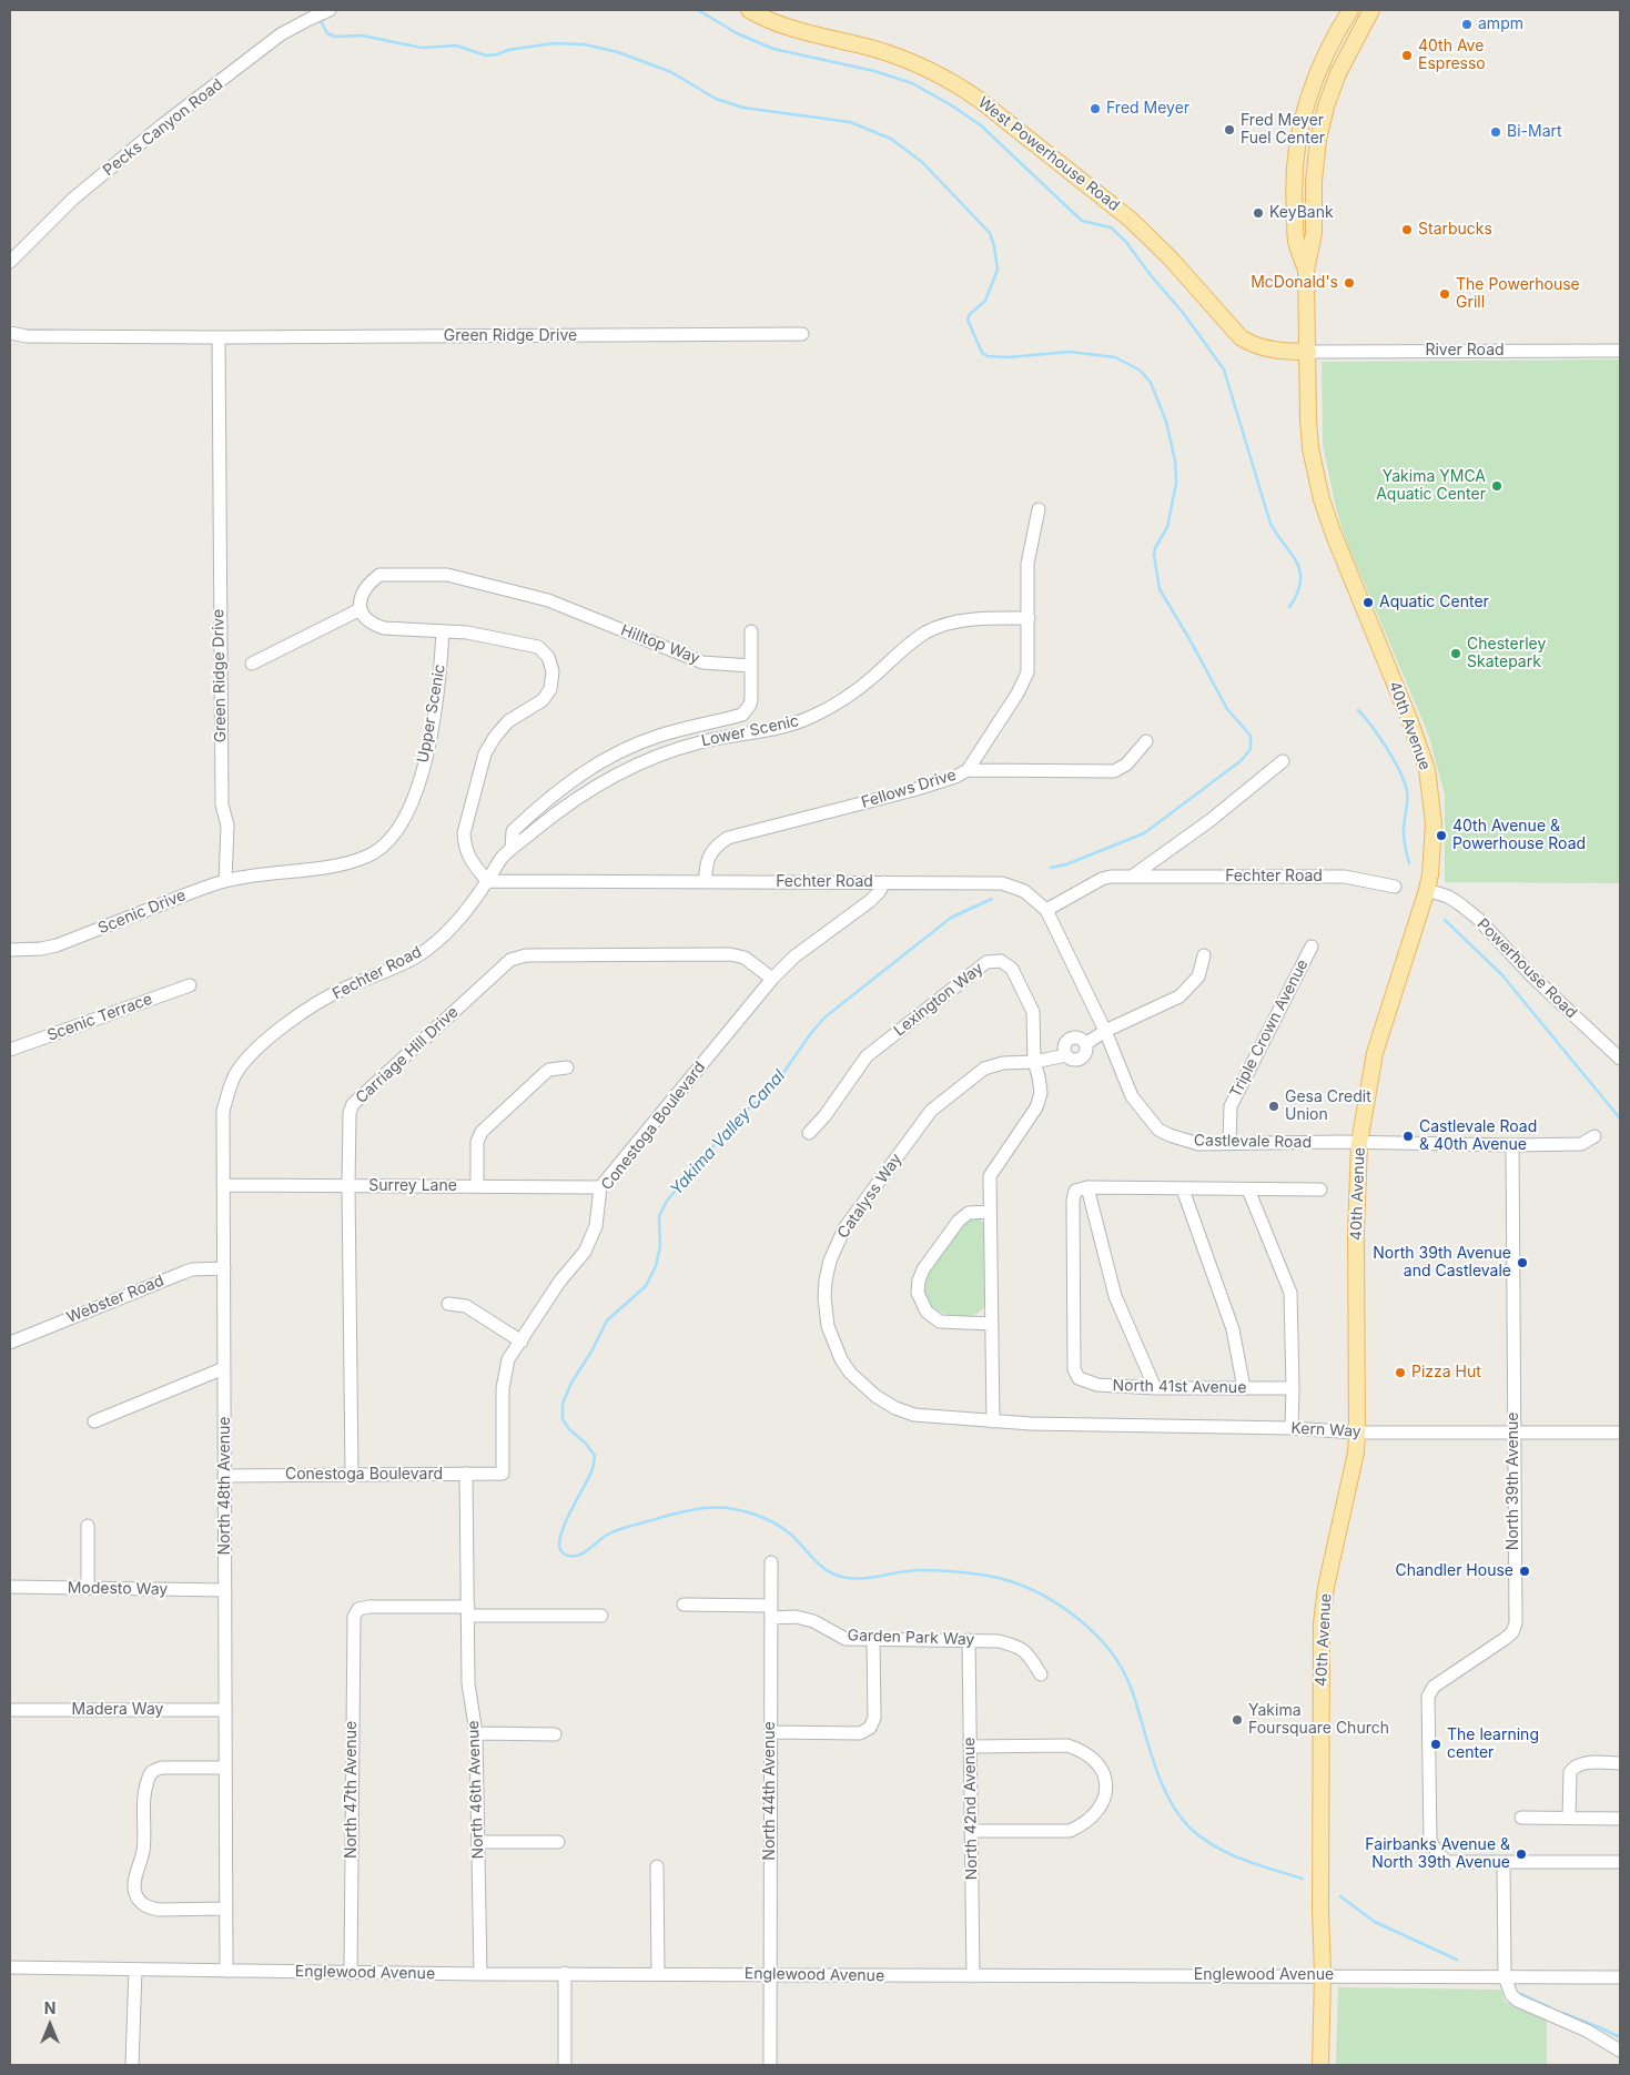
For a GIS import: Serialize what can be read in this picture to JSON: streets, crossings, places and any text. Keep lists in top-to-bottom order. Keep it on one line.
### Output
{"streets":{"main road":["West Powerhouse Road","40th Avenue"],"street":["Pecks Canyon Road","Green Ridge Drive","River Road","Hilltop Way","Upper Scenic","Lower Scenic","Fellows Drive","Fechter Road","Scenic Drive","Powerhouse Road","Lexington Way","Scenic Terrace","Triple Crown Avenue","Carriage Hill Drive","Conestoga Boulevard","Castlevale Road","Surrey Lane","Catalyss Way","Webster Road","North 41st Avenue","Kern Way","North 39th Avenue","North 48th Avenue","Modesto Way","Garden Park Way","Madera Way","North 47th Avenue","North 46th Avenue","North 44th Avenue","North 42nd Avenue","Englewood Avenue"]},"crossings":[["West Powerhouse Road","River Road"],["West Powerhouse Road","40th Avenue"],["Green Ridge Drive","Scenic Drive"],["River Road","40th Avenue"],["Upper Scenic","Scenic Drive"],["40th Avenue","Powerhouse Road"],["40th Avenue","Castlevale Road"],["40th Avenue","Kern Way"],["40th Avenue","Englewood Avenue"],["Lower Scenic","Fellows Drive"],["Lower Scenic","Fechter Road"],["Fellows Drive","Fechter Road"],["Fechter Road","Conestoga Boulevard"],["Fechter Road","Castlevale Road"],["Fechter Road","North 48th Avenue"],["Lexington Way","Catalyss Way"],["Triple Crown Avenue","Castlevale Road"],["Carriage Hill Drive","Conestoga Boulevard"],["Carriage Hill Drive","Surrey Lane"],["Conestoga Boulevard","Surrey Lane"],["Conestoga Boulevard","North 48th Avenue"],["Castlevale Road","Catalyss Way"],["Castlevale Road","North 39th Avenue"],["Surrey Lane","North 48th Avenue"],["Catalyss Way","Kern Way"],["Webster Road","North 48th Avenue"],["Kern Way","North 39th Avenue"],["North 48th Avenue","Modesto Way"],["North 48th Avenue","Madera Way"],["North 48th Avenue","Englewood Avenue"],["Garden Park Way","North 44th Avenue"],["Garden Park Way","North 42nd Avenue"],["North 47th Avenue","North 46th Avenue"],["North 47th Avenue","Englewood Avenue"],["North 46th Avenue","Englewood Avenue"],["North 44th Avenue","Englewood Avenue"],["North 42nd Avenue","Englewood Avenue"]],"water":["Yakima Valley Canal"],"places":["ampm","40th Ave Espresso","Fred Meyer","Fred Meyer Fuel Center","Bi-Mart","KeyBank","Starbucks","McDonald's","The Powerhouse Grill","Yakima YMCA Aquatic Center","Aquatic Center","Chesterley Skatepark","40th Avenue & Powerhouse Road","Gesa Credit Union","Castlevale Road & 40th Avenue","North 39th Avenue and Castlevale","Pizza Hut","Chandler House","Yakima Foursquare Church","The learning center","Fairbanks Avenue & North 39th Avenue"],"north":"top"}
